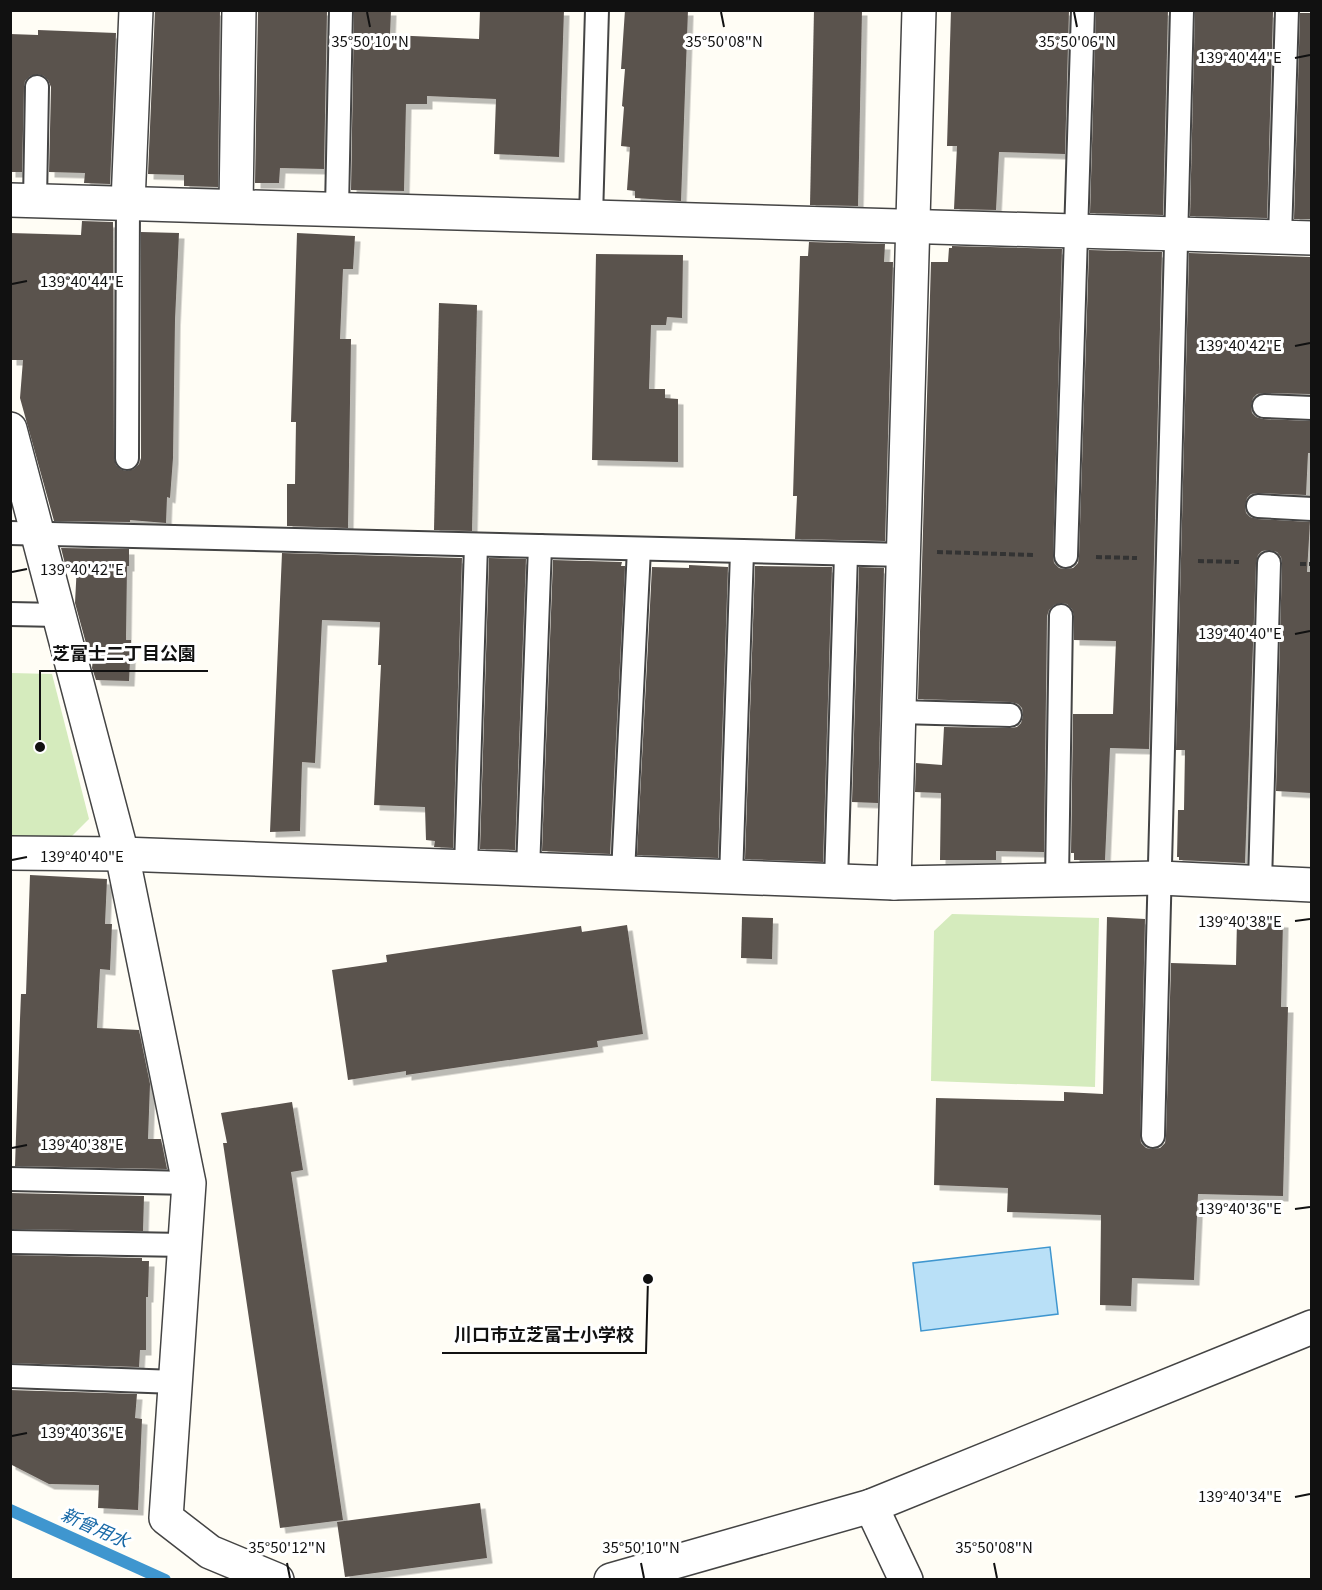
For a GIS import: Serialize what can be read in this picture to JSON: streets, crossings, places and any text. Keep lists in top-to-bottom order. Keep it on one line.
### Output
{"water":["新曾用水"],"places":["芝富士二丁目公園","川口市立芝富士小学校"],"coordinates":["35°50'10\"N","35°50'08\"N","35°50'06\"N","139°40'44\"E","139°40'42\"E","139°40'40\"E","139°40'38\"E","139°40'36\"E","139°40'34\"E","35°50'12\"N"]}
